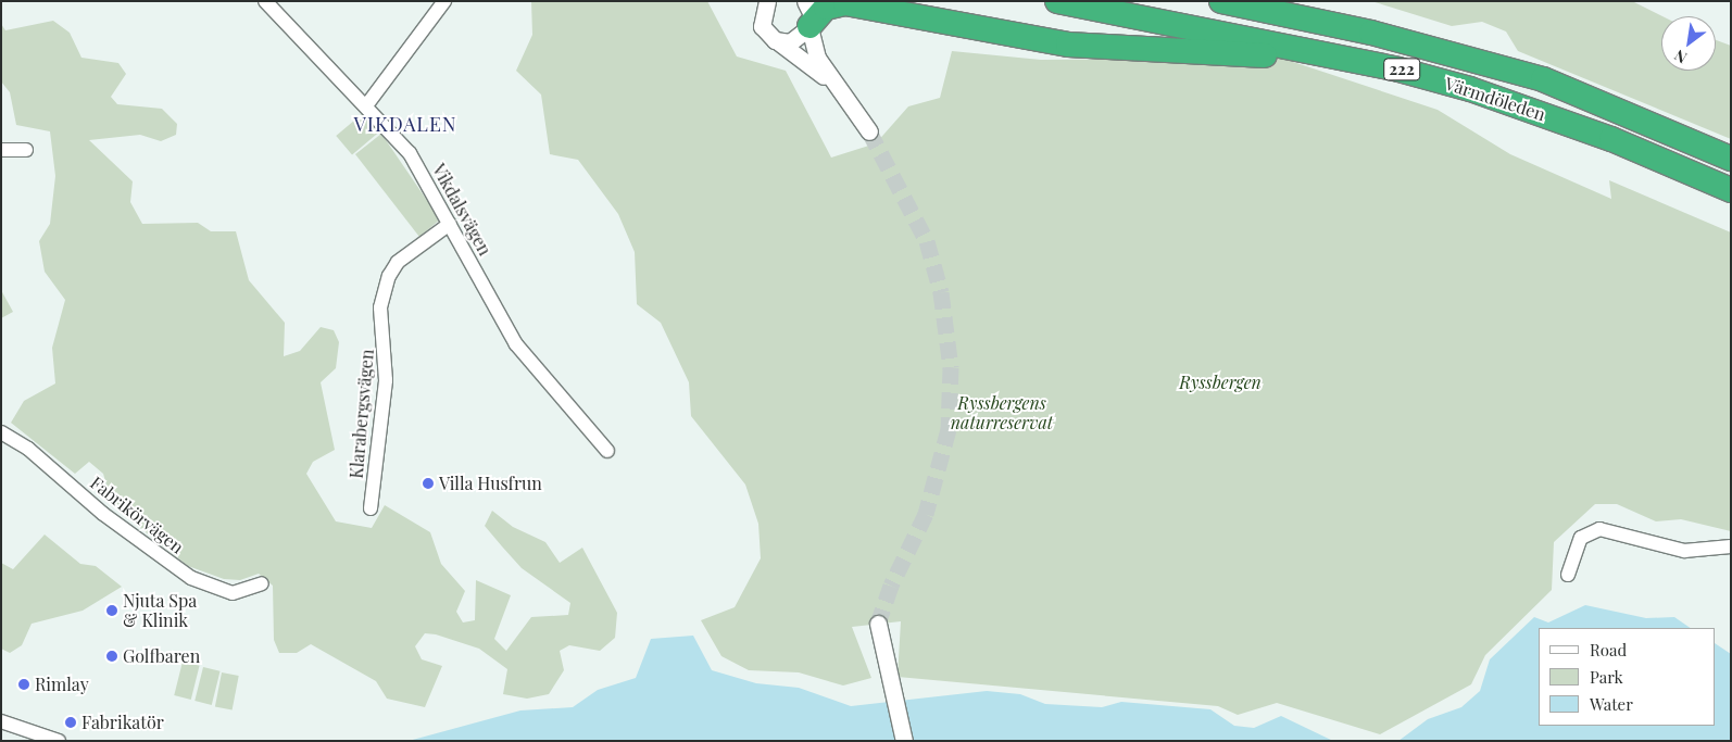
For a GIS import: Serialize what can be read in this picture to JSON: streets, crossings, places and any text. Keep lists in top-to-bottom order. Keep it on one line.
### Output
{"streets":{"highway":["222","Värmdöleden"],"street":["Vikdalsvägen","Klarabergsvägen","Fabrikörvägen"]},"crossings":[["Vikdalsvägen","Klarabergsvägen"]],"districts":["VIKDALEN"],"parks":["Ryssbergen","Ryssbergens naturreservat"],"places":["Villa Husfrun","Njuta Spa & Klinik","Golfbaren","Rimlay","Fabrikatör"],"legend":["Road","Park","Water"],"north":"bottom left"}
